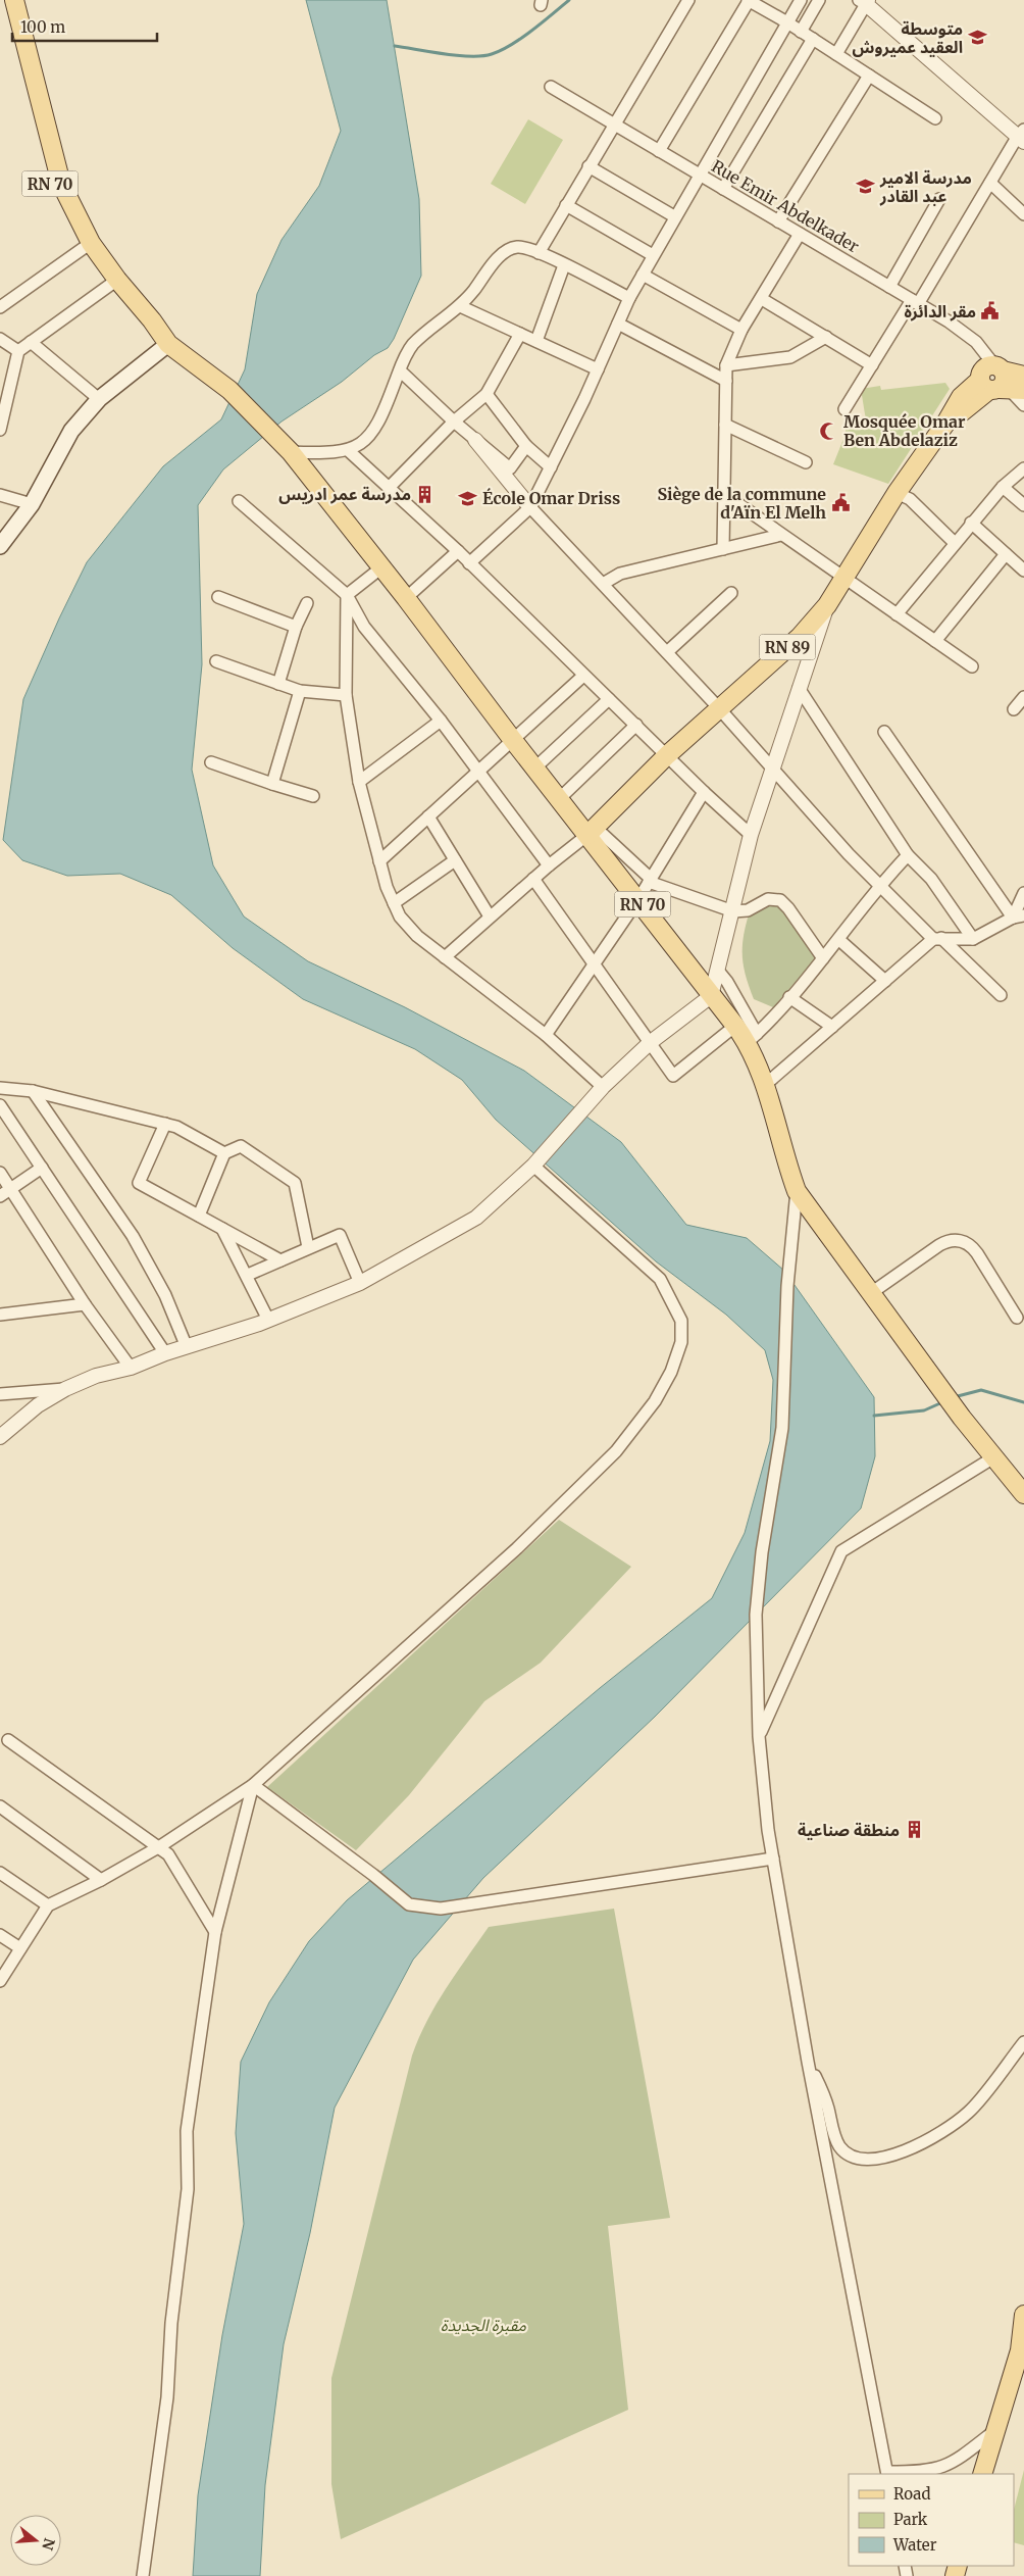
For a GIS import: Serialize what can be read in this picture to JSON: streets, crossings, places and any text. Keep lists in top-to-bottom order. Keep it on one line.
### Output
{"streets":{"main road":["RN 70","RN 89"],"street":["Rue Emir Abdelkader"]},"crossings":[["RN 70","RN 89"]],"parks":["مقبرة الجديدة"],"places":{"school or university":["متوسطة العقيد عميروش","مدرسة الامير عبد القادر","École Omar Driss"],"public building":["مقر الدائرة","Siège de la commune d'Aïn El Melh"],"mosque":["Mosquée Omar Ben Abdelaziz"],"building":["مدرسة عمر ادريس","منطقة صناعية"]},"legend":["Road","Park","Water"],"scale_bar":"100 m","north":"right"}
